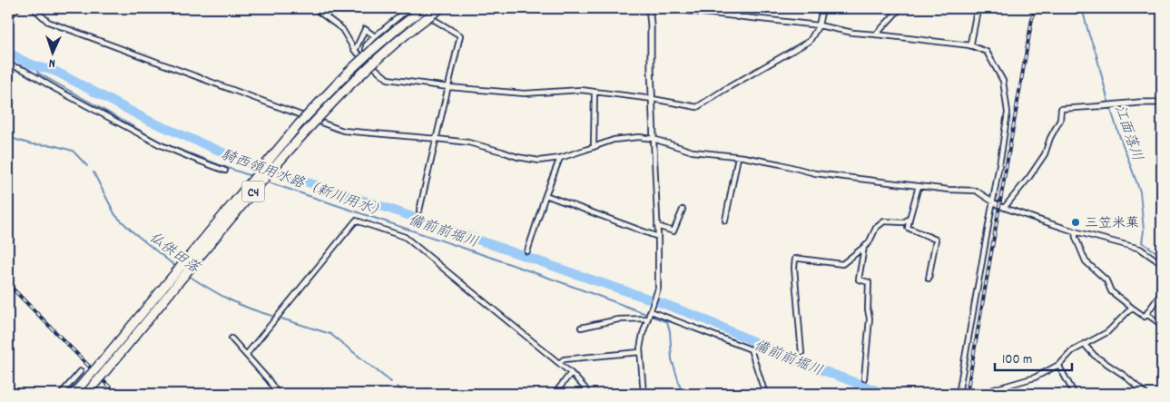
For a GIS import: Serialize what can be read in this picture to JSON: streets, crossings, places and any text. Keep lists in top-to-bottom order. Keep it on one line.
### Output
{"streets":{"highway":["C4"]},"water":["江面落川","騎西領用水路（新川用水）","備前前堀川","仏供田落"],"places":["三笠米菓"],"scale_bar":"100 m","north":"bottom"}
